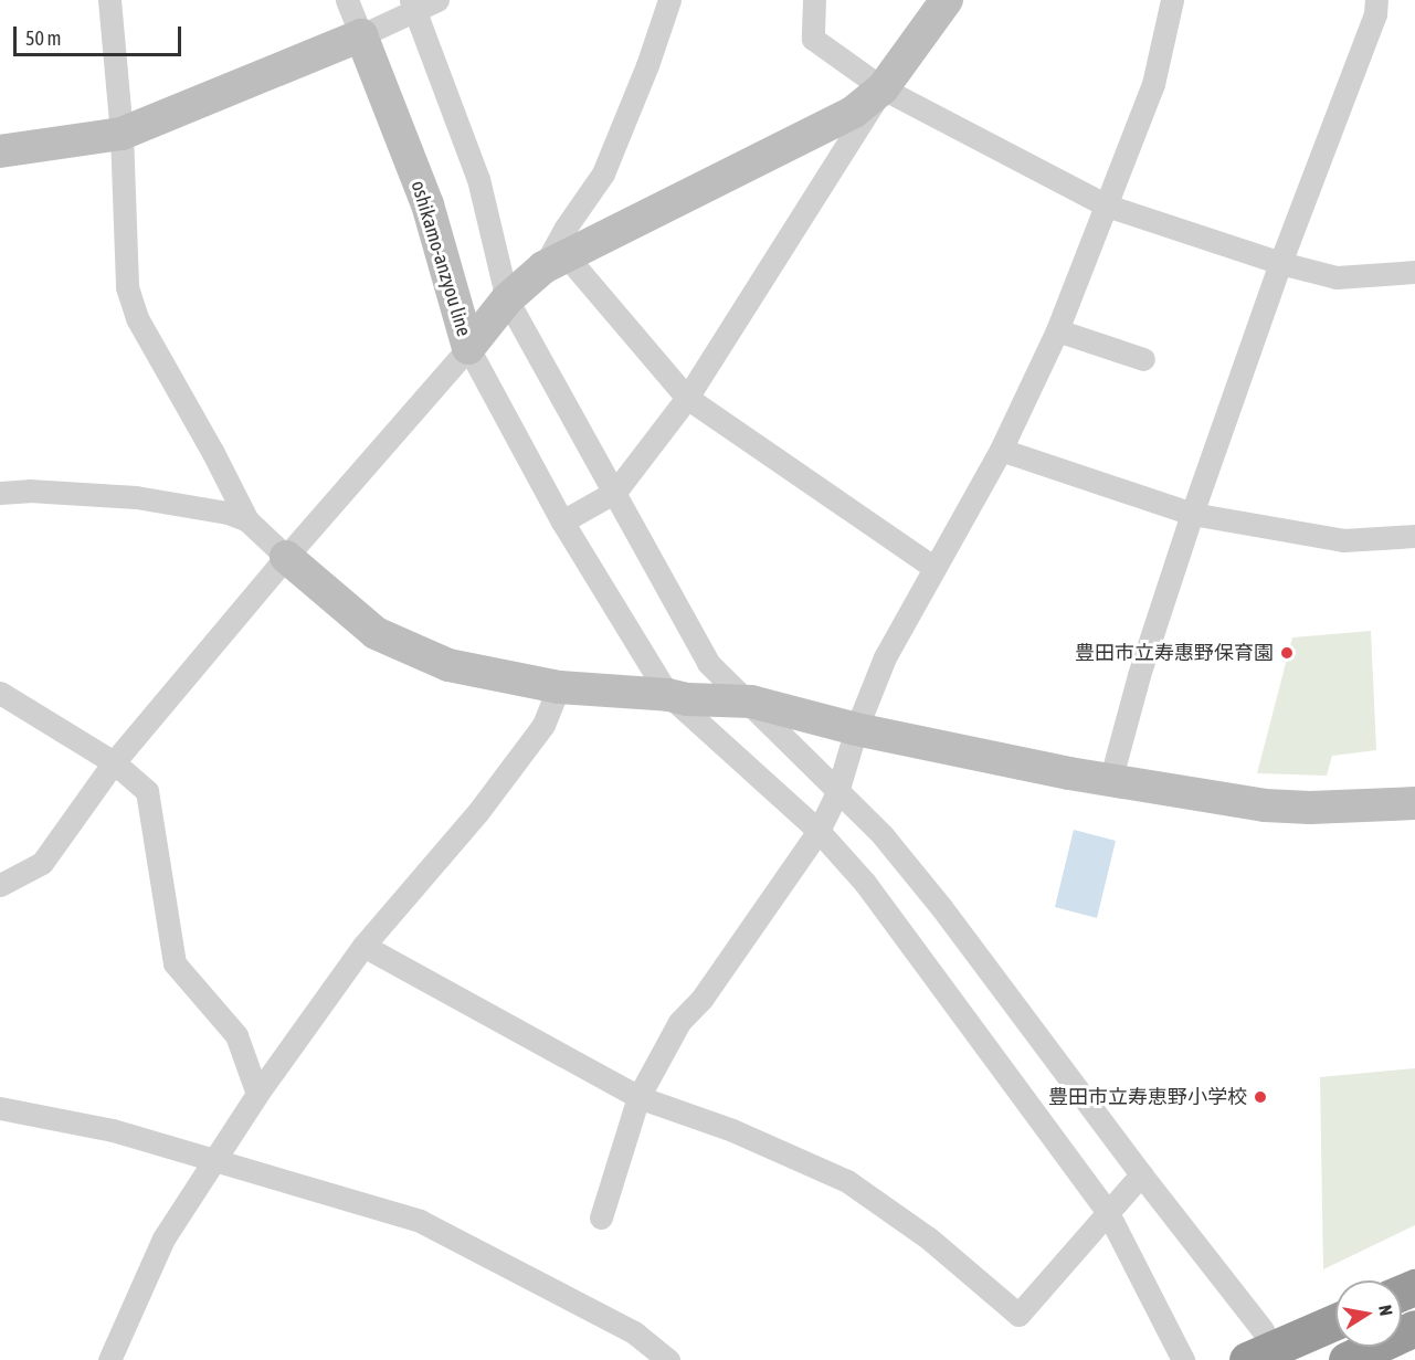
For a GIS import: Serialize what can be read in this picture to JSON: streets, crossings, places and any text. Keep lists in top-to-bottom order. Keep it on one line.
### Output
{"streets":{"main road":["oshikamo-anzyou line"]},"places":["豊田市立寿惠野保育園","豊田市立寿恵野小学校"],"scale_bar":"50 m","north":"right"}
